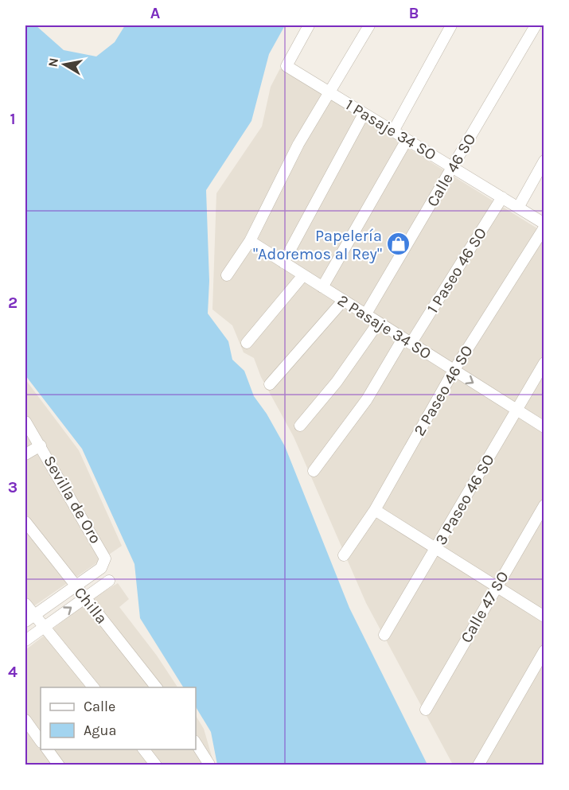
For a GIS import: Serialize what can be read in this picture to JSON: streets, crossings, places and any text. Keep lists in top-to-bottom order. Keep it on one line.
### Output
{"streets":{"street":["1 Pasaje 34 SO","Calle 46 SO","1 Paseo 46 SO","2 Pasaje 34 SO","2 Paseo 46 SO","Sevilla de Oro","3 Paseo 46 SO","Chilla","Calle 47 SO"]},"crossings":[["1 Pasaje 34 SO","Calle 46 SO"],["1 Pasaje 34 SO","1 Paseo 46 SO"],["1 Pasaje 34 SO","2 Paseo 46 SO"],["Calle 46 SO","2 Pasaje 34 SO"],["1 Paseo 46 SO","2 Pasaje 34 SO"],["2 Pasaje 34 SO","2 Paseo 46 SO"],["2 Pasaje 34 SO","3 Paseo 46 SO"],["Sevilla de Oro","Chilla"]],"places":{"shop":["Papelería \"Adoremos al Rey\""]},"legend":["Calle","Agua"],"north":"left","grid":{"columns":["A","B"],"rows":["1","2","3","4"]}}
